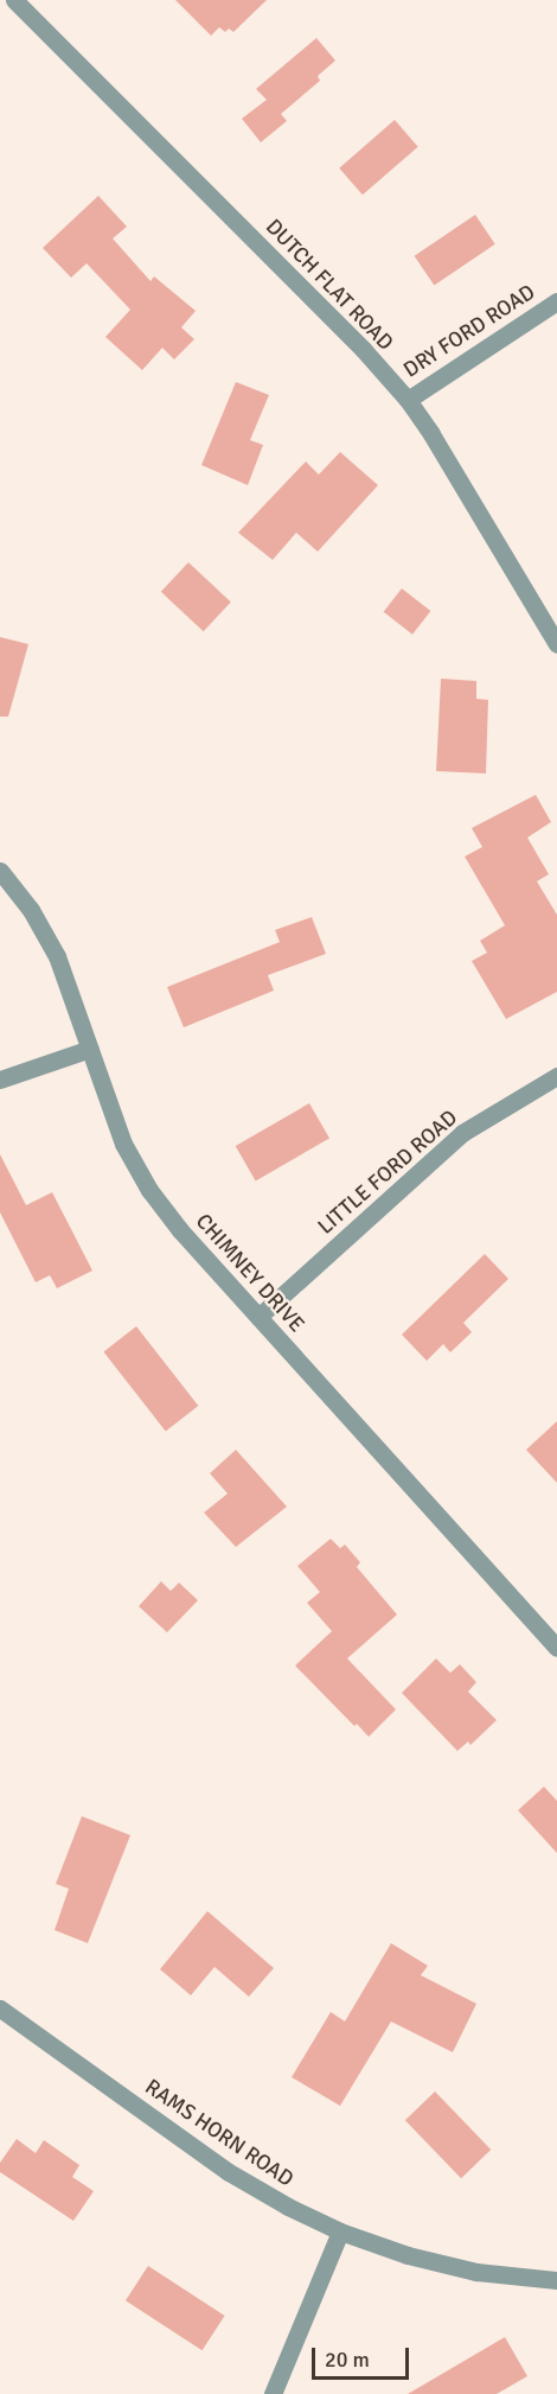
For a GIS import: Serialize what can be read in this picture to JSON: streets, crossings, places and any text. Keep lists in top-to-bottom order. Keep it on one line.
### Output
{"streets":{"street":["DUTCH FLAT ROAD","DRY FORD ROAD","LITTLE FORD ROAD","CHIMNEY DRIVE","RAMS HORN ROAD"]},"crossings":[["DUTCH FLAT ROAD","DRY FORD ROAD"],["LITTLE FORD ROAD","CHIMNEY DRIVE"]],"scale_bar":"20 m"}
